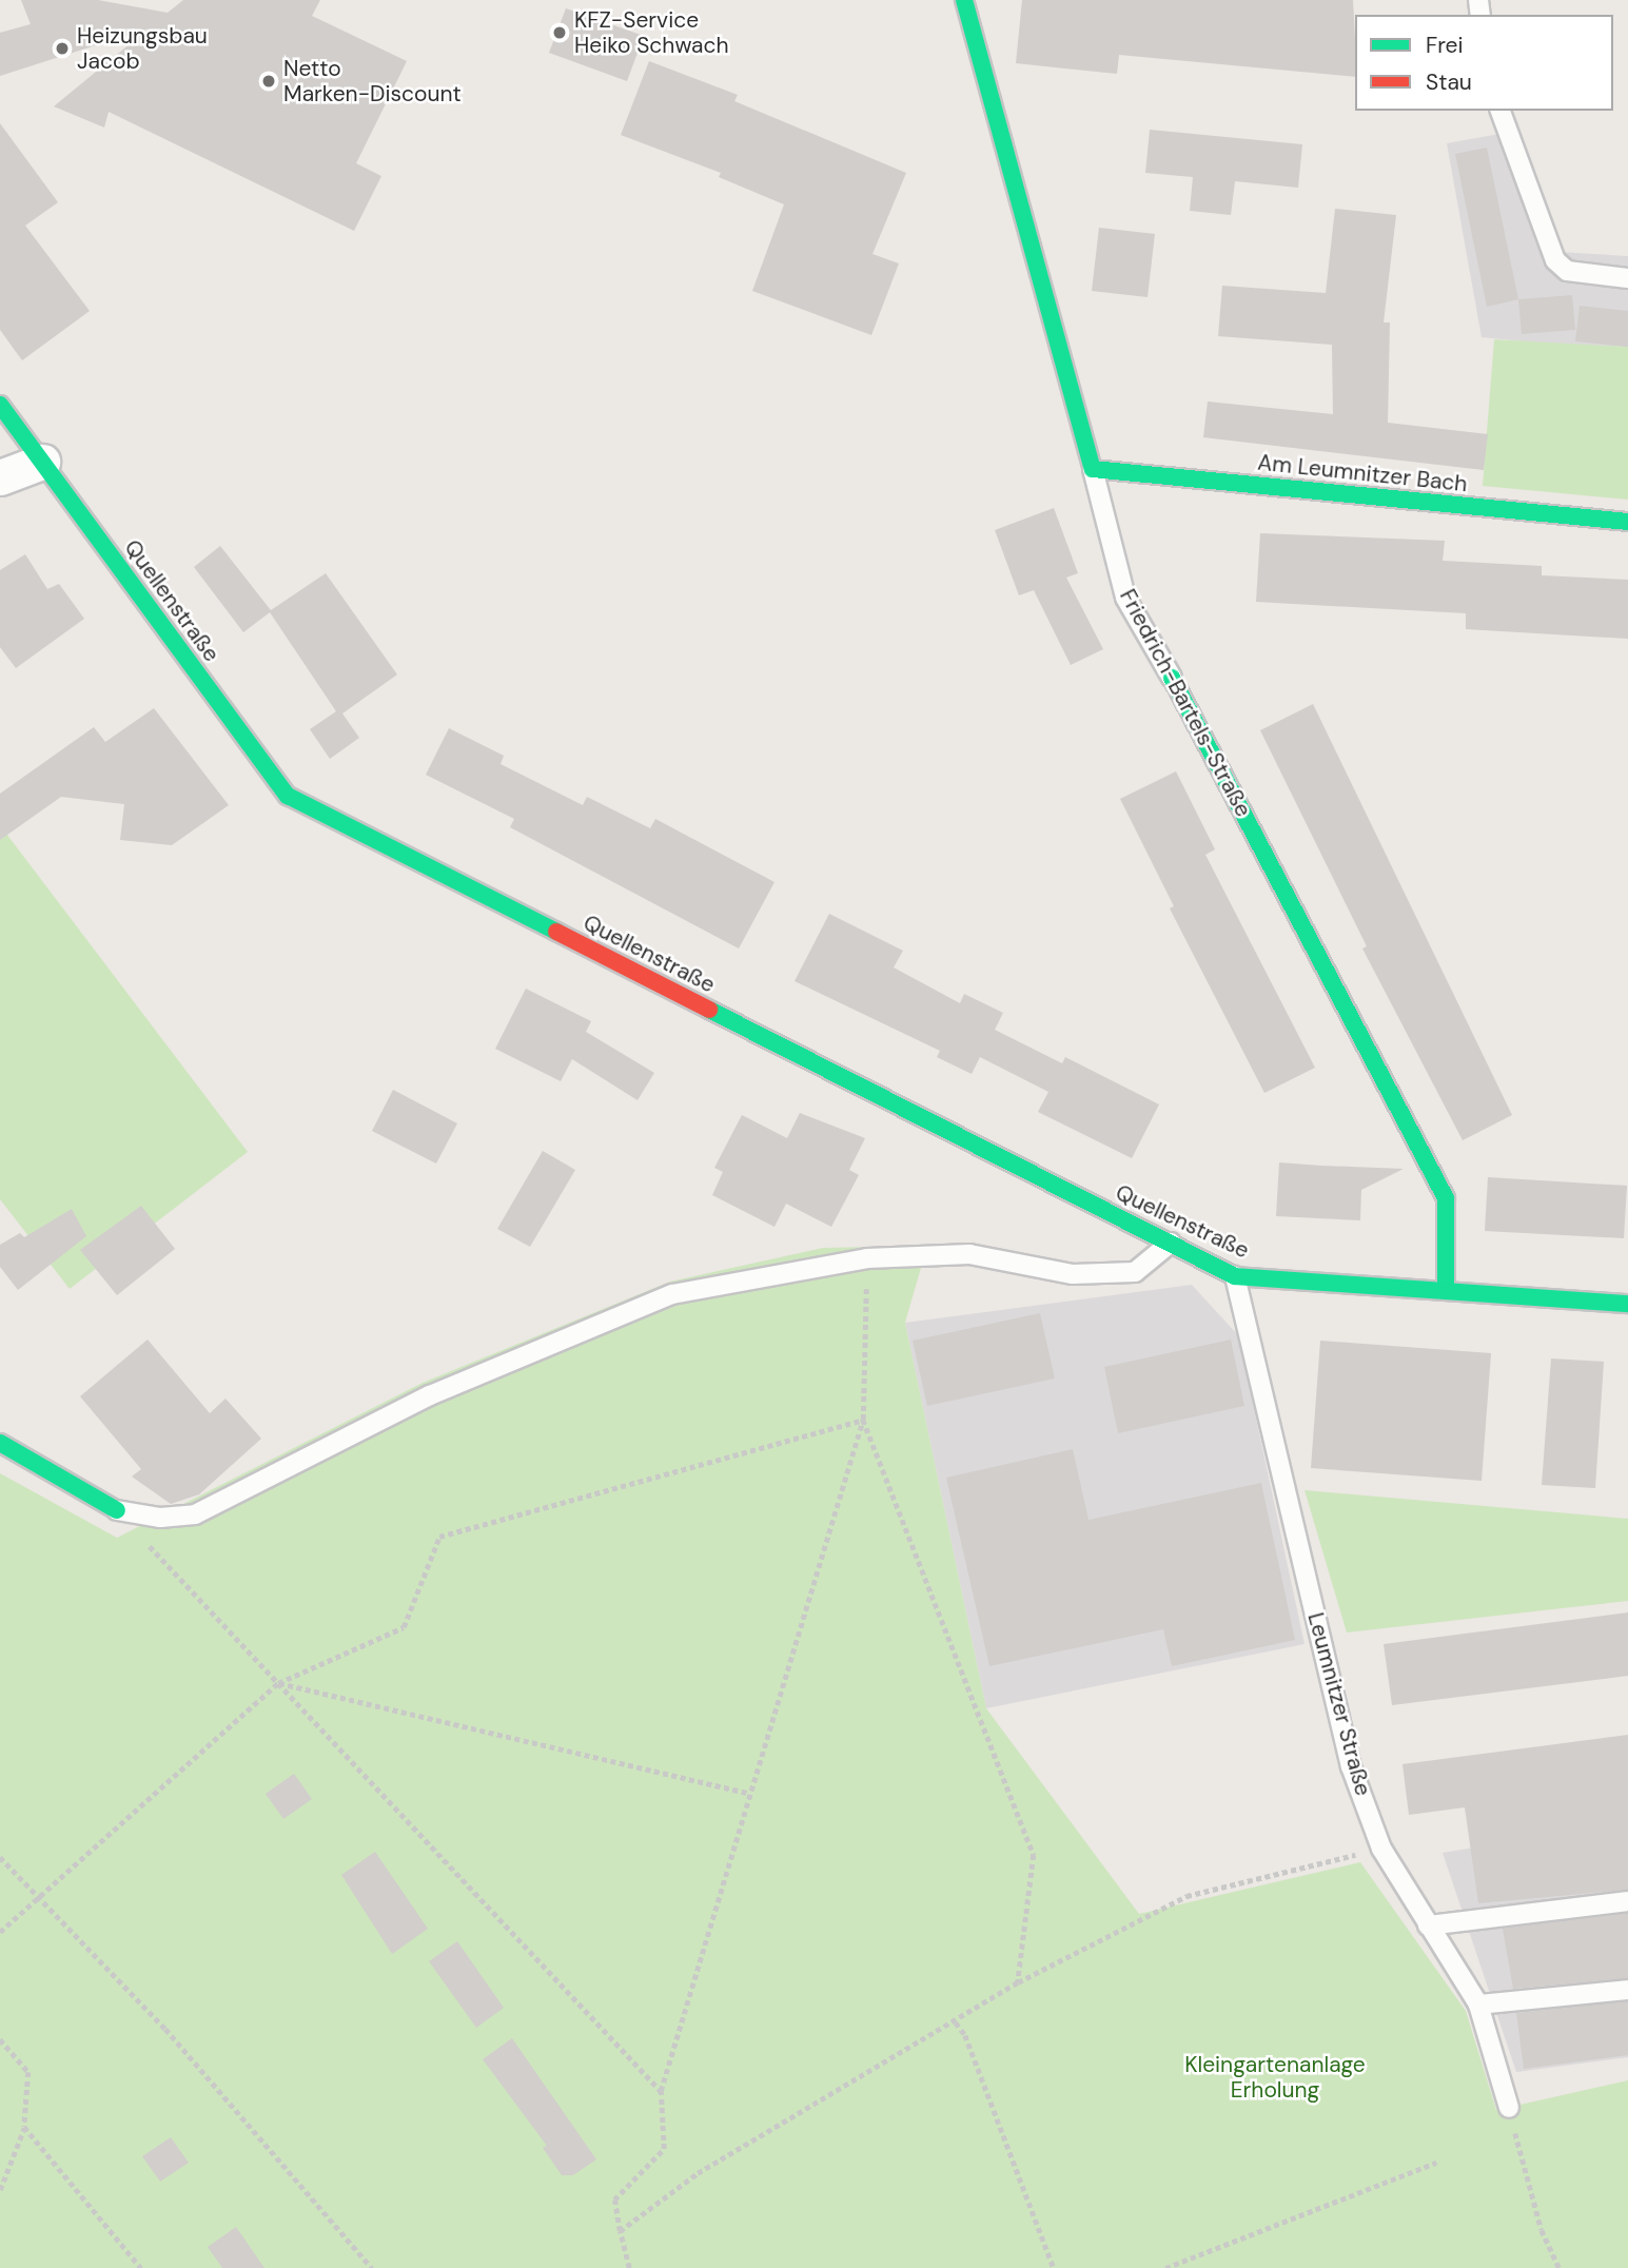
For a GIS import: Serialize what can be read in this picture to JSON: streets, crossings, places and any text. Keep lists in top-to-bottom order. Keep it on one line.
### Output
{"streets":{"street":["Am Leumnitzer Bach","Quellenstraße","Friedrich-Bartels-Straße"],"lane":["Leumnitzer Straße"]},"crossings":[["Am Leumnitzer Bach","Friedrich-Bartels-Straße"],["Quellenstraße","Friedrich-Bartels-Straße"],["Quellenstraße","Leumnitzer Straße"]],"parks":["Kleingartenanlage Erholung"],"places":["KFZ-Service Heiko Schwach","Heizungsbau Jacob","Netto Marken-Discount"],"legend":["Frei","Stau"]}
